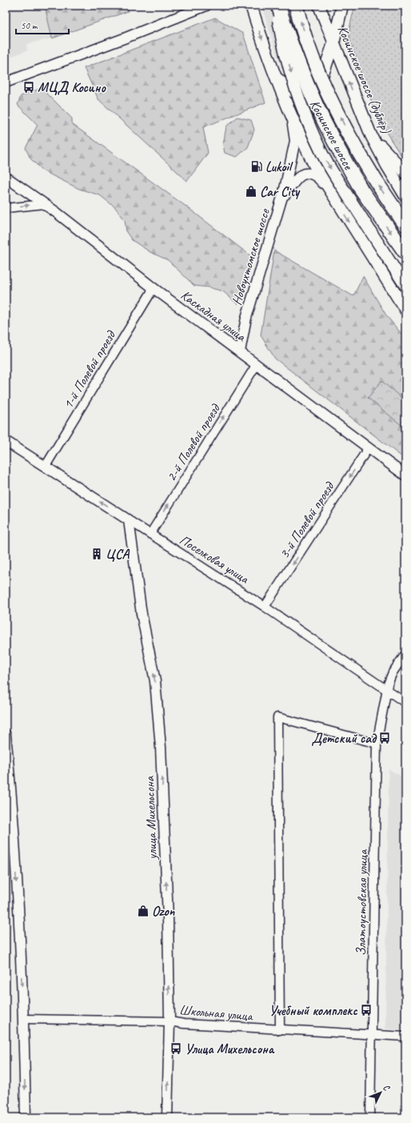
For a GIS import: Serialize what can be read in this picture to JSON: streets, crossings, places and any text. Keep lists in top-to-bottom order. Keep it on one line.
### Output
{"streets":{"highway":["Косинское шоссе"],"main road":["Косинское шоссе (дублёр)"],"street":["Новоухтомское шоссе","Каскадная улица","1-й Полевой проезд","2-й Полевой проезд","3-й Полевой проезд","Поселковая улица","улица Михельсона","Златоустовская улица","Школьная улица"]},"crossings":[["Новоухтомское шоссе","Каскадная улица"],["Каскадная улица","1-й Полевой проезд"],["Каскадная улица","2-й Полевой проезд"],["Каскадная улица","3-й Полевой проезд"],["1-й Полевой проезд","Поселковая улица"],["2-й Полевой проезд","Поселковая улица"],["3-й Полевой проезд","Поселковая улица"],["Поселковая улица","улица Михельсона"],["Поселковая улица","Златоустовская улица"],["улица Михельсона","Школьная улица"],["Златоустовская улица","Школьная улица"]],"one_way":["2-й Полевой проезд","3-й Полевой проезд","улица Михельсона"],"places":{"bus stop":["МЦД Косино","Детский сад","Учебный комплекс","Улица Михельсона"],"fuel station":["Lukoil"],"shop":["Car City","Ozon"],"building":["ЦСА"]},"scale_bar":"50 m","north":"top right"}
